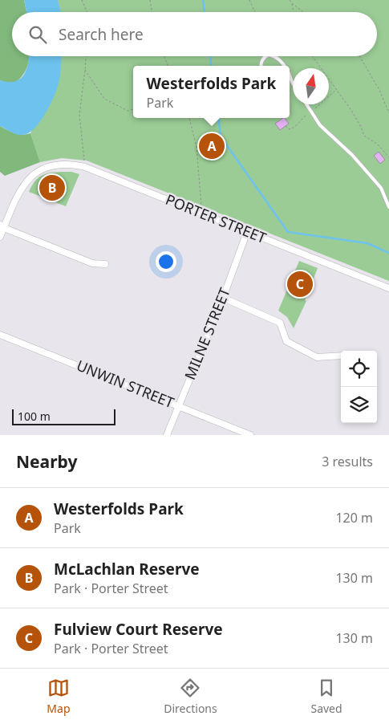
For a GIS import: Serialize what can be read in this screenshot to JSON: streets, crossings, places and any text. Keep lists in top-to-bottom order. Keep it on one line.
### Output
{"streets":{"street":["PORTER STREET","MILNE STREET","UNWIN STREET"]},"crossings":[["PORTER STREET","MILNE STREET"],["MILNE STREET","UNWIN STREET"]],"scale_bar":"100 m","north":"top","page":{"search":"Search here","popup":["Westerfolds Park","Park"],"pins":["A","B","C"],"scale":"100 m","heading":["Nearby","3 results"],"list":[{"mark":"A","name":"Westerfolds Park","note":"Park","value":"120 m"},{"mark":"B","name":"McLachlan Reserve","note":"Park · Porter Street","value":"130 m"},{"mark":"C","name":"Fulview Court Reserve","note":"Park · Porter Street","value":"130 m"}],"nav":["Map","Directions","Saved"]}}
